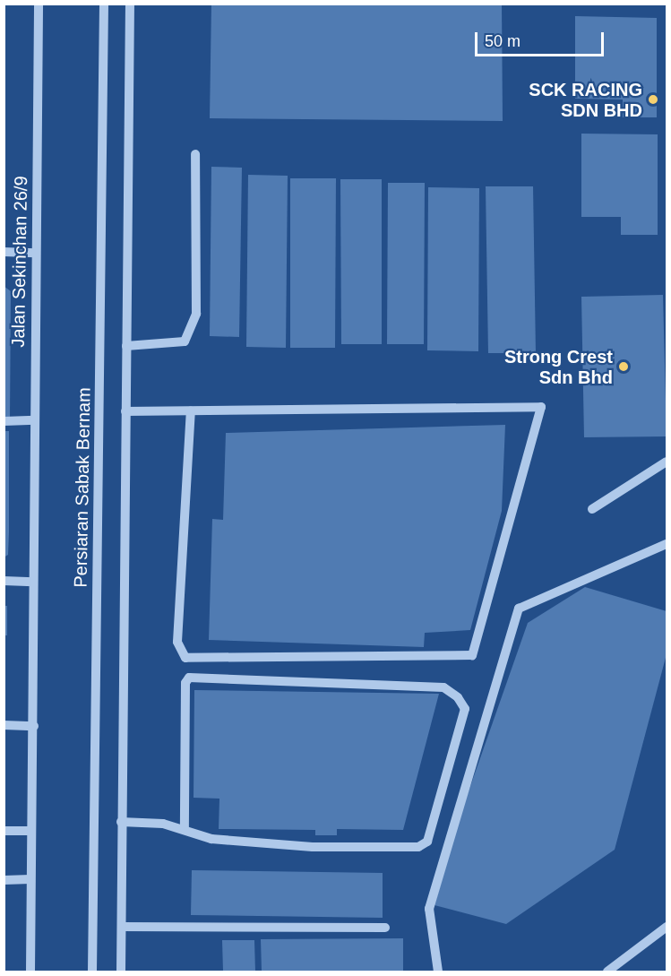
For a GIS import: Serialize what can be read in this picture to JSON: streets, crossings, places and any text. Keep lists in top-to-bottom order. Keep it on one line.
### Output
{"streets":{"street":["Jalan Sekinchan 26/9","Persiaran Sabak Bernam"]},"places":["SCK RACING SDN BHD","Strong Crest Sdn Bhd"],"scale_bar":"50 m"}
